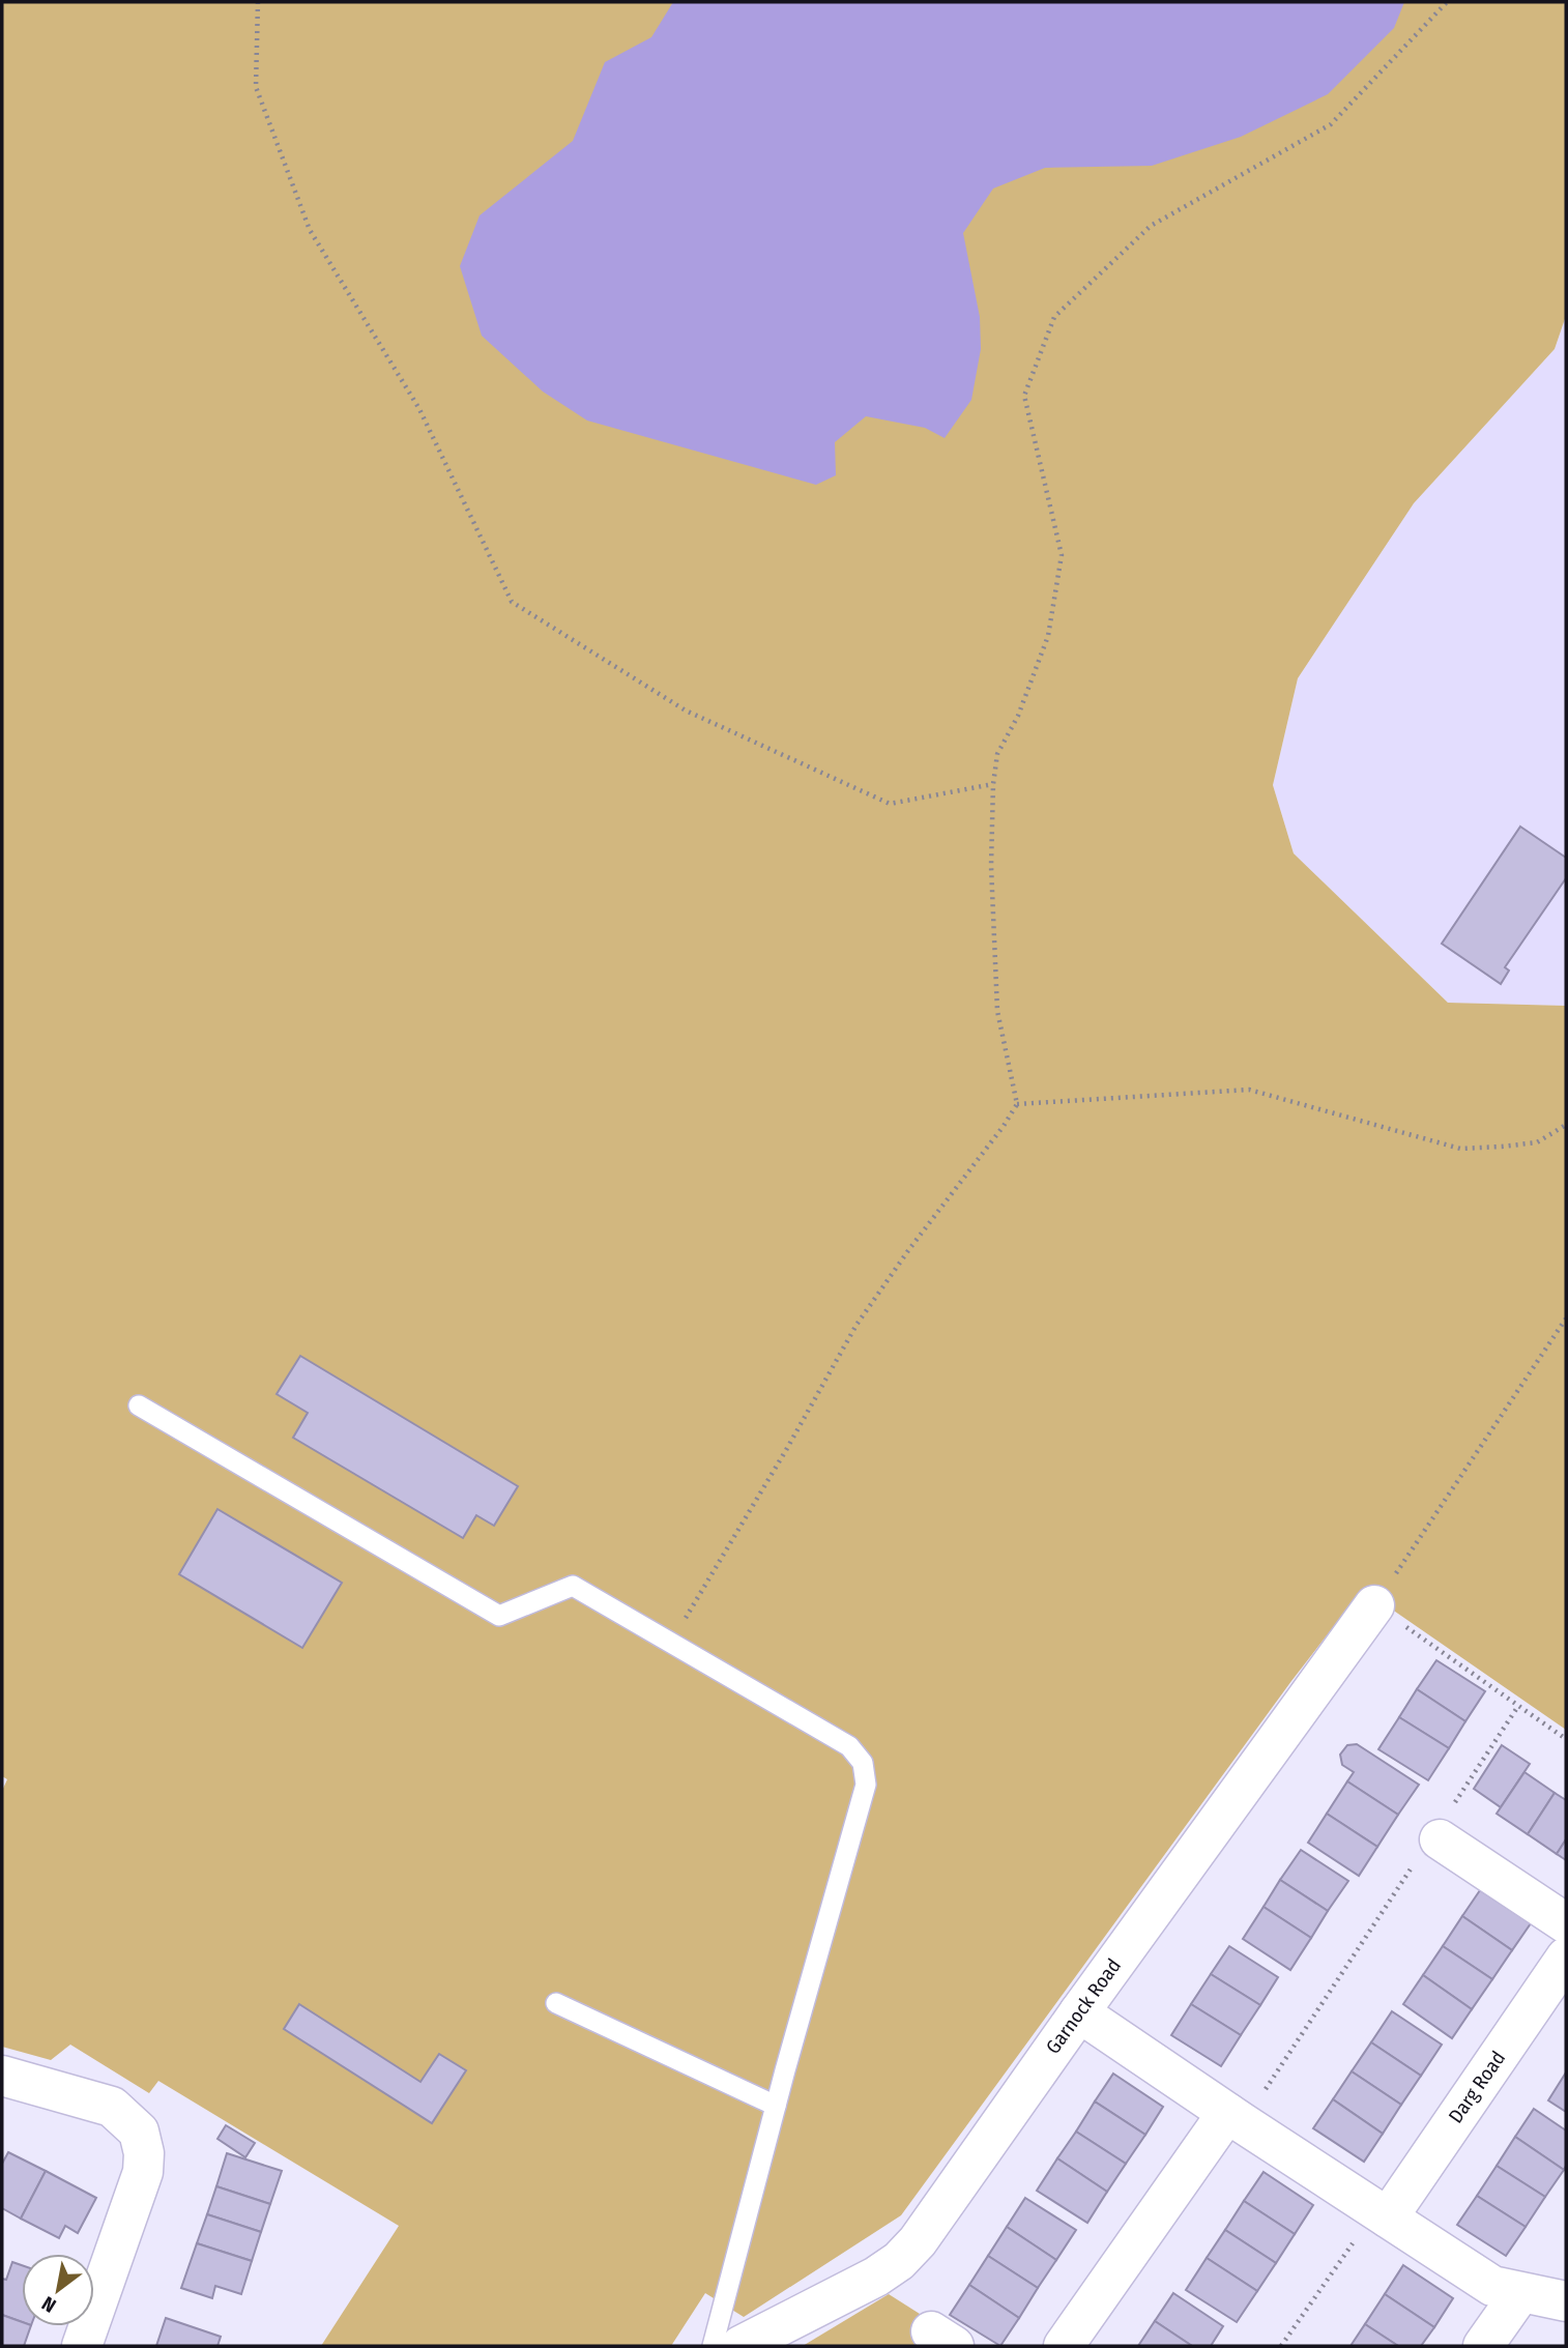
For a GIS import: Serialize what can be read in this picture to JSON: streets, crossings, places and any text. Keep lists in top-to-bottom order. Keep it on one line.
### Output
{"streets":{"street":["Garnock Road","Darg Road"]},"north":"bottom left"}
